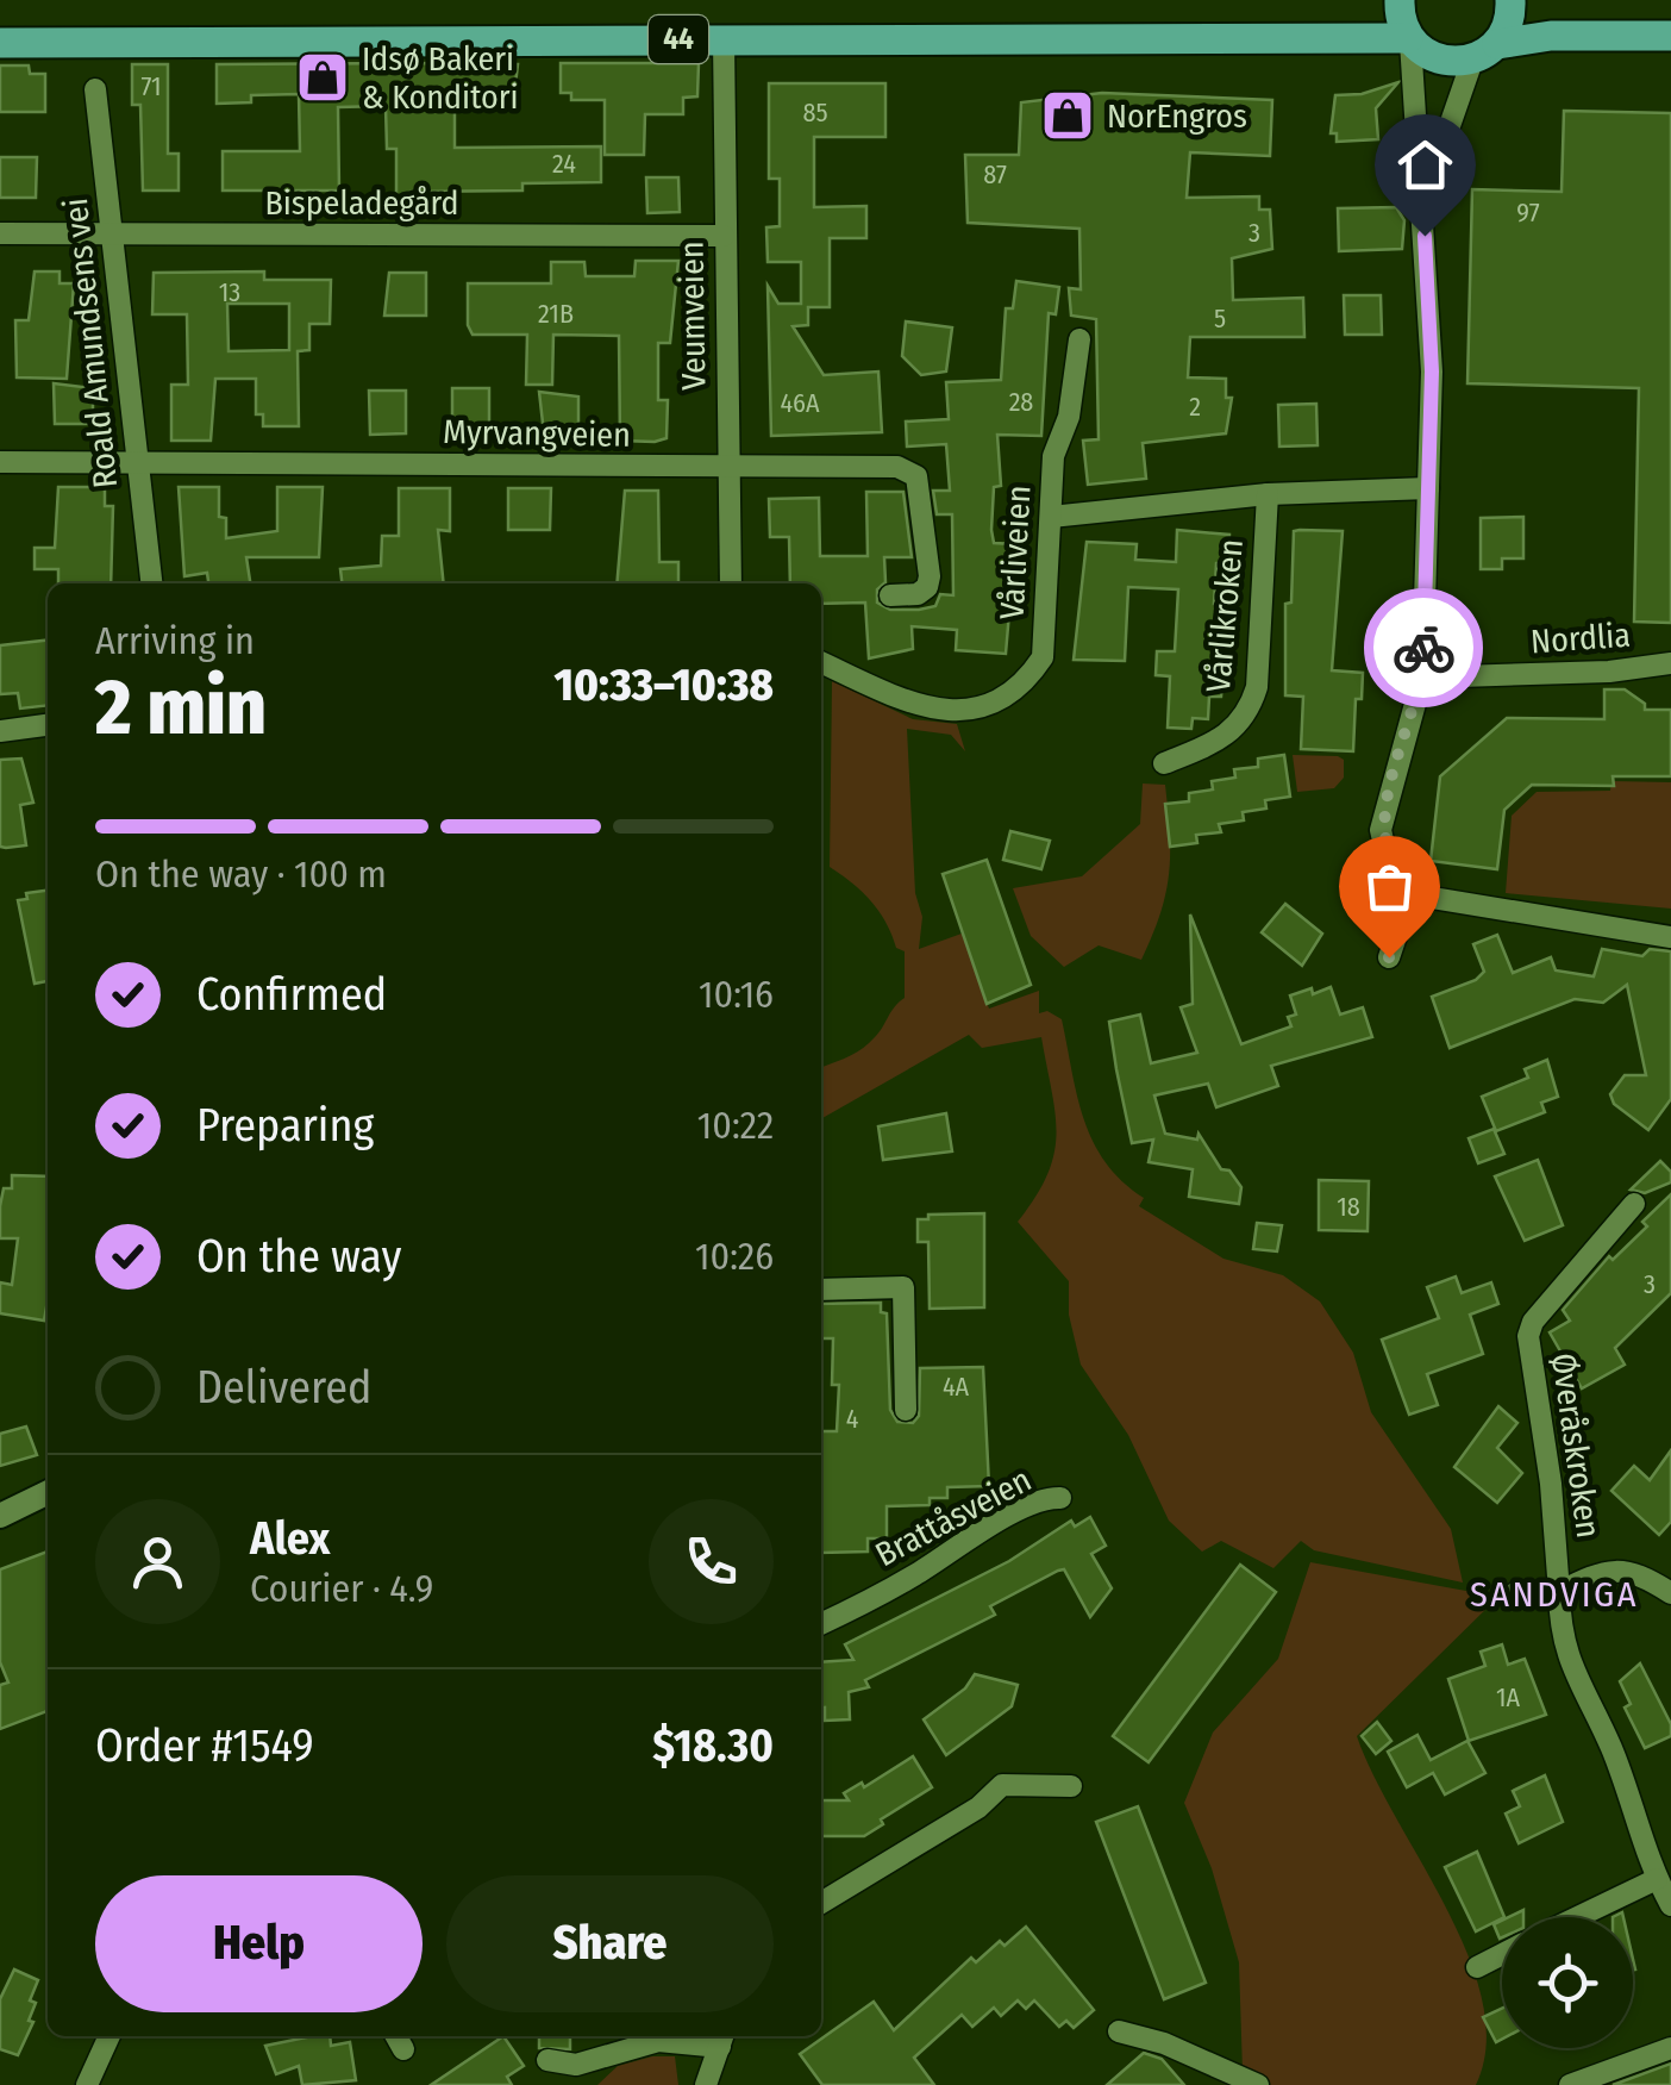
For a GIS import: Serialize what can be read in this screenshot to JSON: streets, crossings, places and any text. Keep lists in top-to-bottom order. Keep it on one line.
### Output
{"streets":{"main road":["44"],"street":["Bispeladegård","Veumveien","Roald Amundsens vei","Myrvangveien","Vårliveien","Vårlikroken","Nordlia","Øveråskroken","Brattåsveien"]},"crossings":[["44","Veumveien"],["Bispeladegård","Veumveien"],["Bispeladegård","Roald Amundsens vei"],["Veumveien","Myrvangveien"],["Roald Amundsens vei","Myrvangveien"],["Vårliveien","Vårlikroken"]],"districts":["SANDVIGA"],"places":{"shop":["Idsø Bakeri & Konditori","NorEngros"]},"house_numbers":["71","85","24","87","97","3","13","21B","5","28","46A","2","18","3","4A","4","1A"],"page":{"heading":["2 min","Arriving in","10:33–10:38"],"panel":["Alex","Courier · 4.9","Order #1549","$18.30"],"bar":"On the way · 100 m","list":[["Confirmed","10:16"],["Preparing","10:22"],["On the way","10:26"],"Delivered"],"buttons":["Help","Share"]}}
